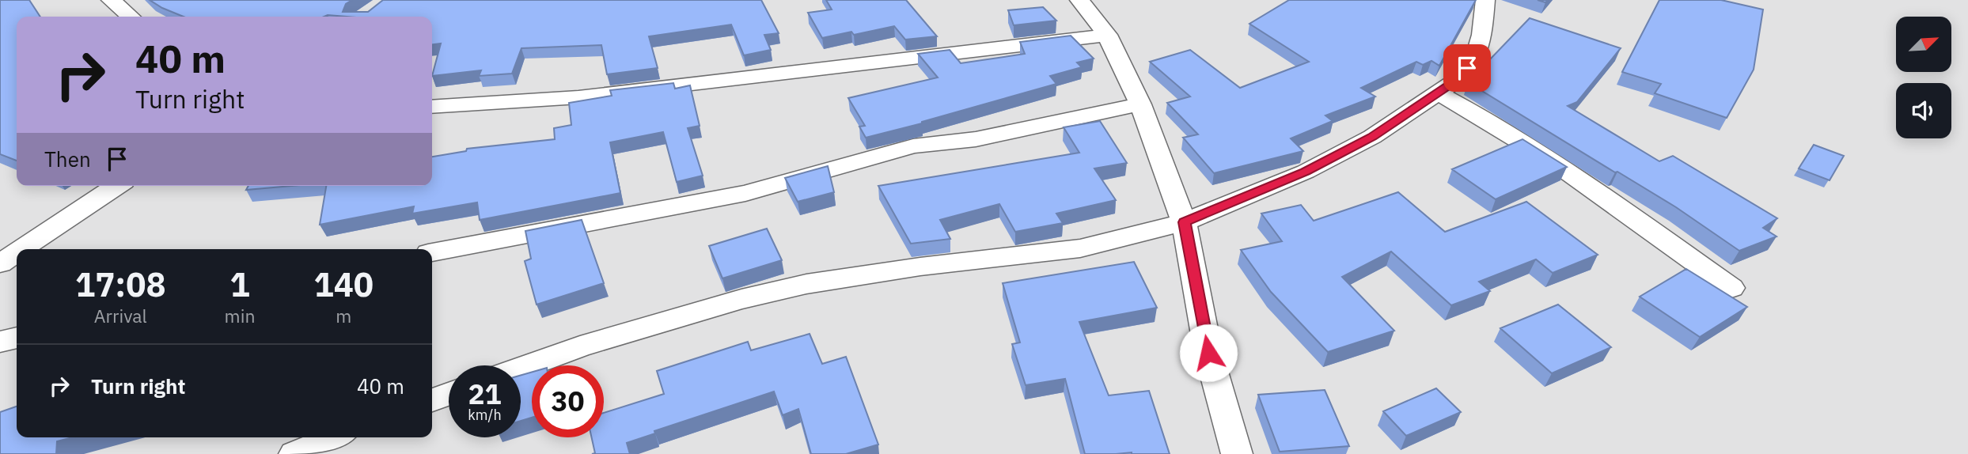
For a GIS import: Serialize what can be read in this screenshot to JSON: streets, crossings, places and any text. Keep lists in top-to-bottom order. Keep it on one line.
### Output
{"north":"top right","page":{"turn":["40 m","Turn right"],"then":"Then","eta":["17:08","Arrival","1","min","140","m"],"list":[{"name":"Turn right","value":"40 m"}],"speed":"21 km/h","limit":"30"}}
